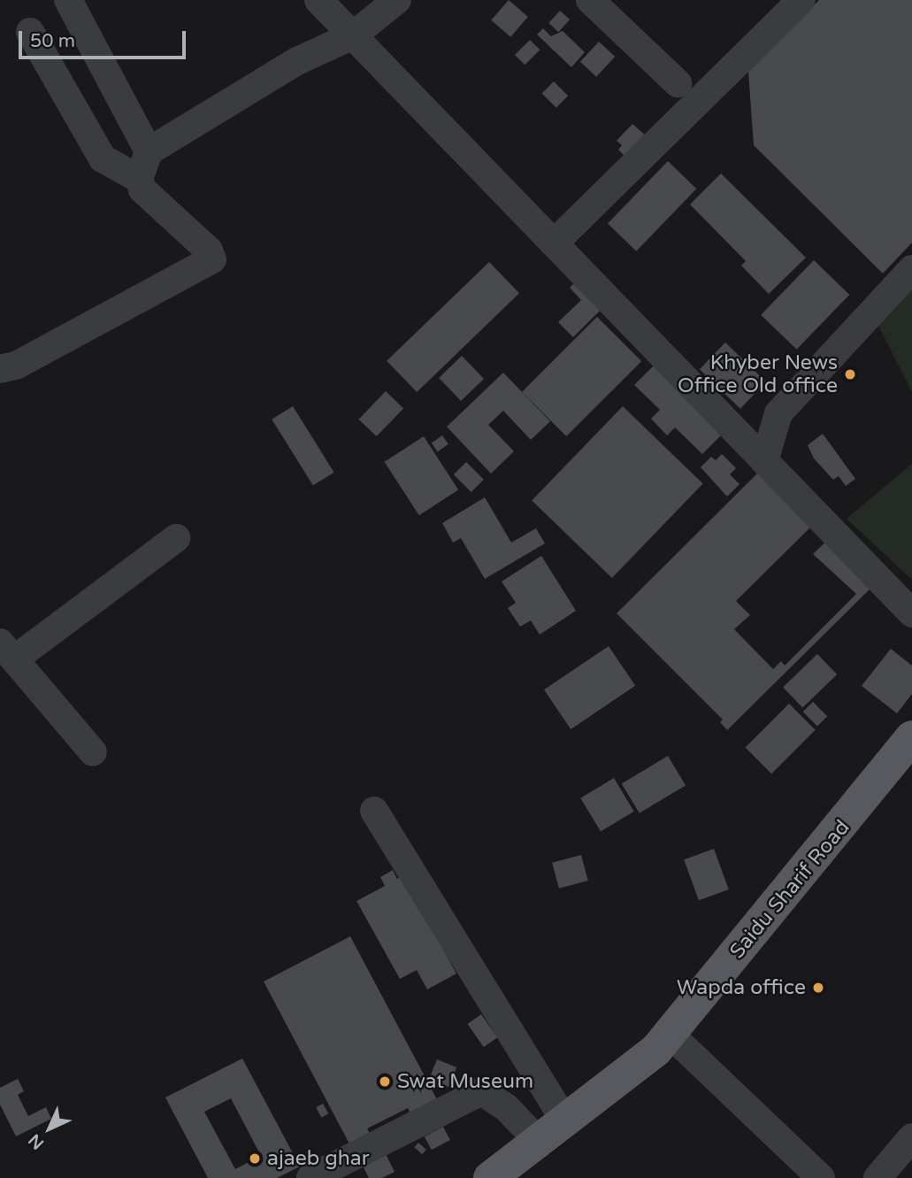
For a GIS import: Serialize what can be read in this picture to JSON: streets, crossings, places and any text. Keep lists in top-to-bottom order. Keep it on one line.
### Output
{"streets":{"main road":["Saidu Sharif Road"]},"places":["Khyber News Office Old office","Wapda office","Swat Museum","ajaeb ghar"],"scale_bar":"50 m","north":"bottom left"}
